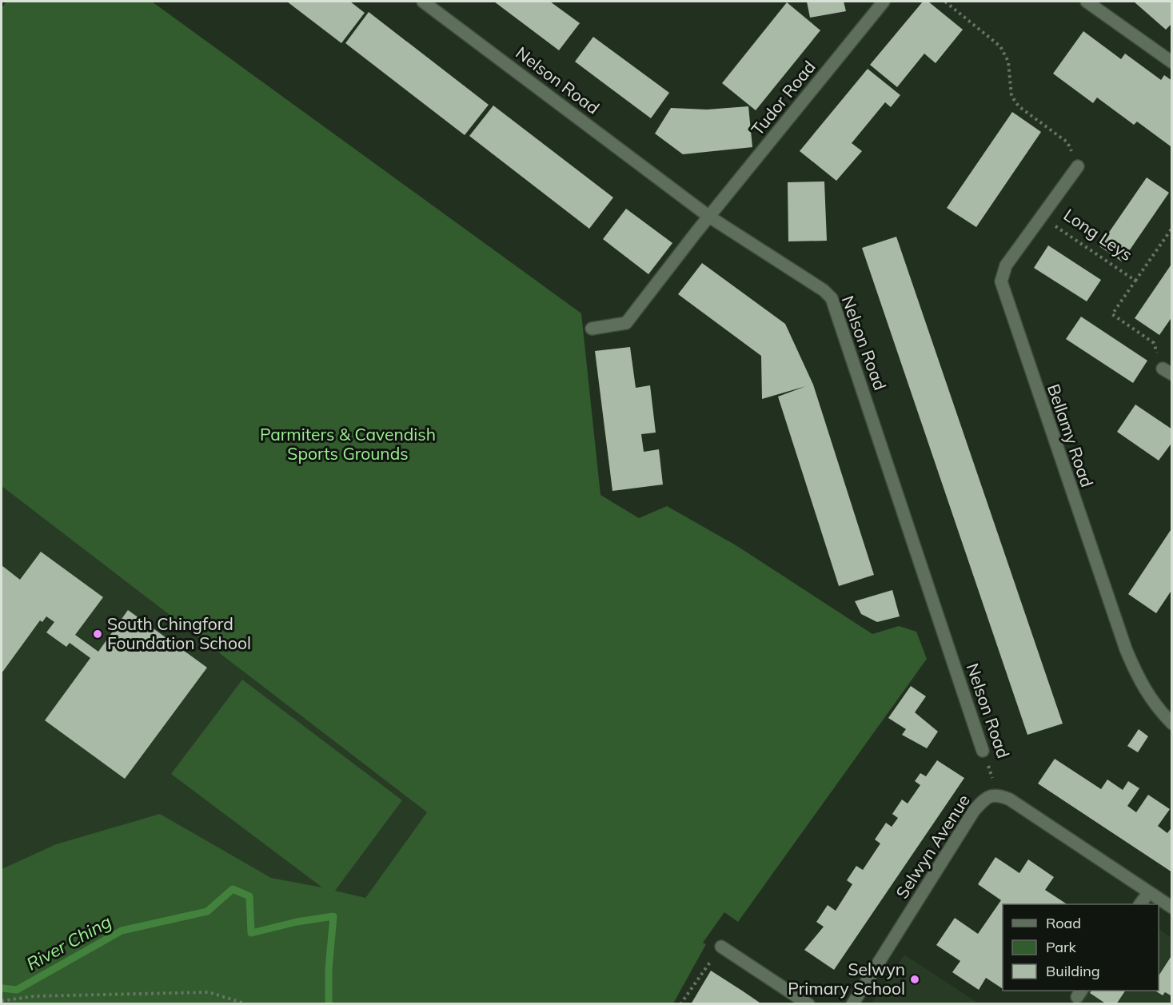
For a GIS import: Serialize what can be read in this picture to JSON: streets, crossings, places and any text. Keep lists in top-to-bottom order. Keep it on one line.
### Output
{"streets":{"street":["Nelson Road","Tudor Road","Bellamy Road","Selwyn Avenue"],"path":["Long Leys"]},"crossings":[["Nelson Road","Tudor Road"],["Nelson Road","Selwyn Avenue"],["Long Leys","Bellamy Road"]],"water":["River Ching"],"parks":["Parmiters & Cavendish Sports Grounds"],"places":["South Chingford Foundation School","Selwyn Primary School"],"legend":["Road","Park","Building"]}
